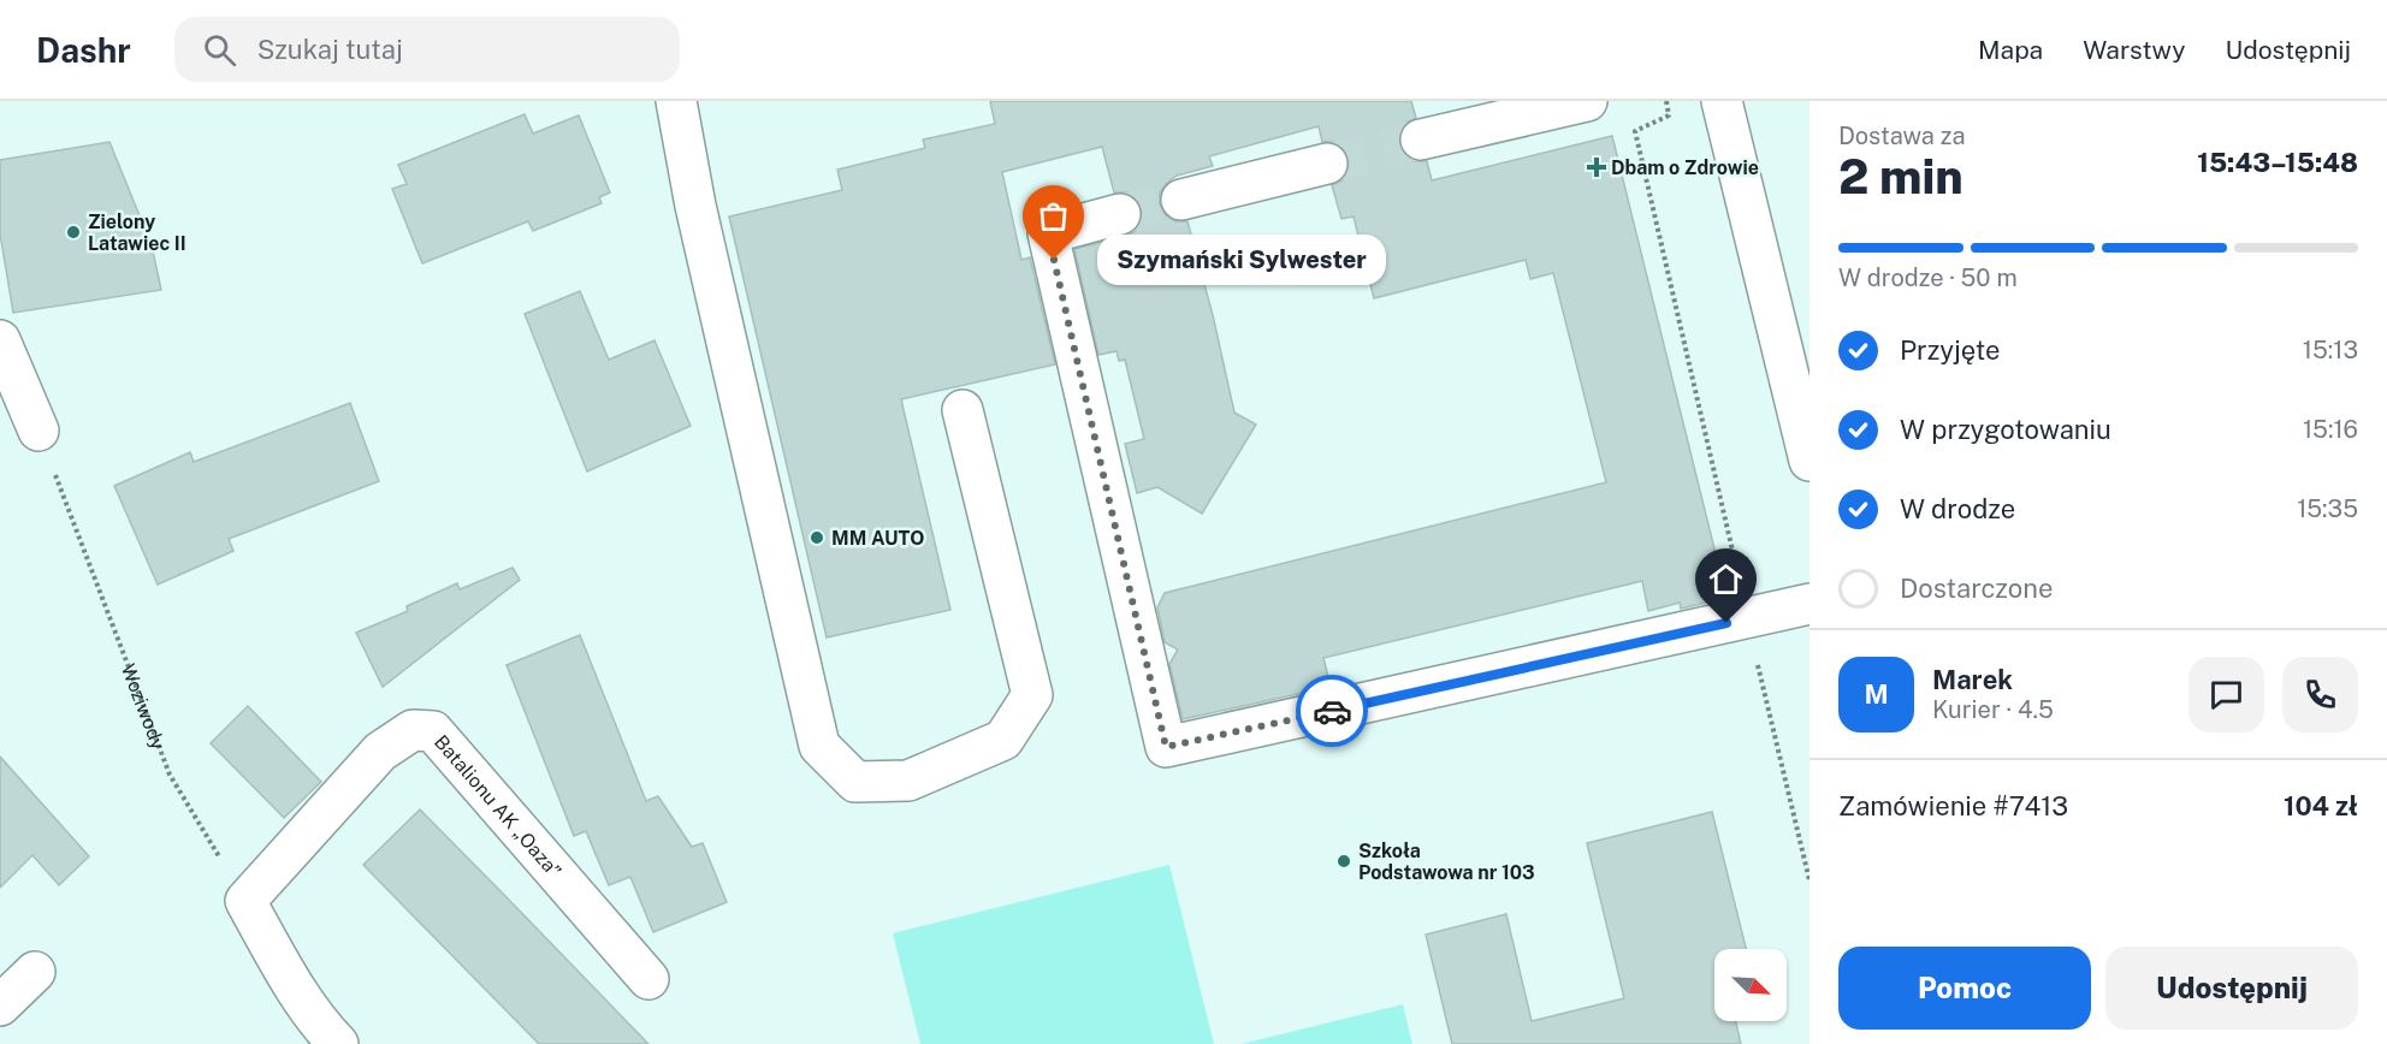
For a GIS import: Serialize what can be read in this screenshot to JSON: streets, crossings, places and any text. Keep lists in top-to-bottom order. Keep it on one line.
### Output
{"streets":{"street":["Batalionu AK „Oaza”"],"path":["Woziwody"]},"crossings":[["Woziwody","Batalionu AK „Oaza”"]],"places":{"health":["Dbam o Zdrowie"],"other":["Zielony Latawiec II","Szymański Sylwester","MM AUTO","Szkoła Podstawowa nr 103"]},"north":"bottom right","page":{"header":"Dashr","search":"Szukaj tutaj","nav":["Mapa","Warstwy","Udostępnij"],"heading":["2 min","Dostawa za","15:43–15:48"],"panel":["Marek","Kurier · 4.5","Zamówienie #7413","104 zł"],"bar":"W drodze · 50 m","bubble":"Szymański Sylwester","list":[["Przyjęte","15:13"],["W przygotowaniu","15:16"],["W drodze","15:35"],"Dostarczone"],"round":"M","buttons":["Pomoc","Udostępnij"]}}
